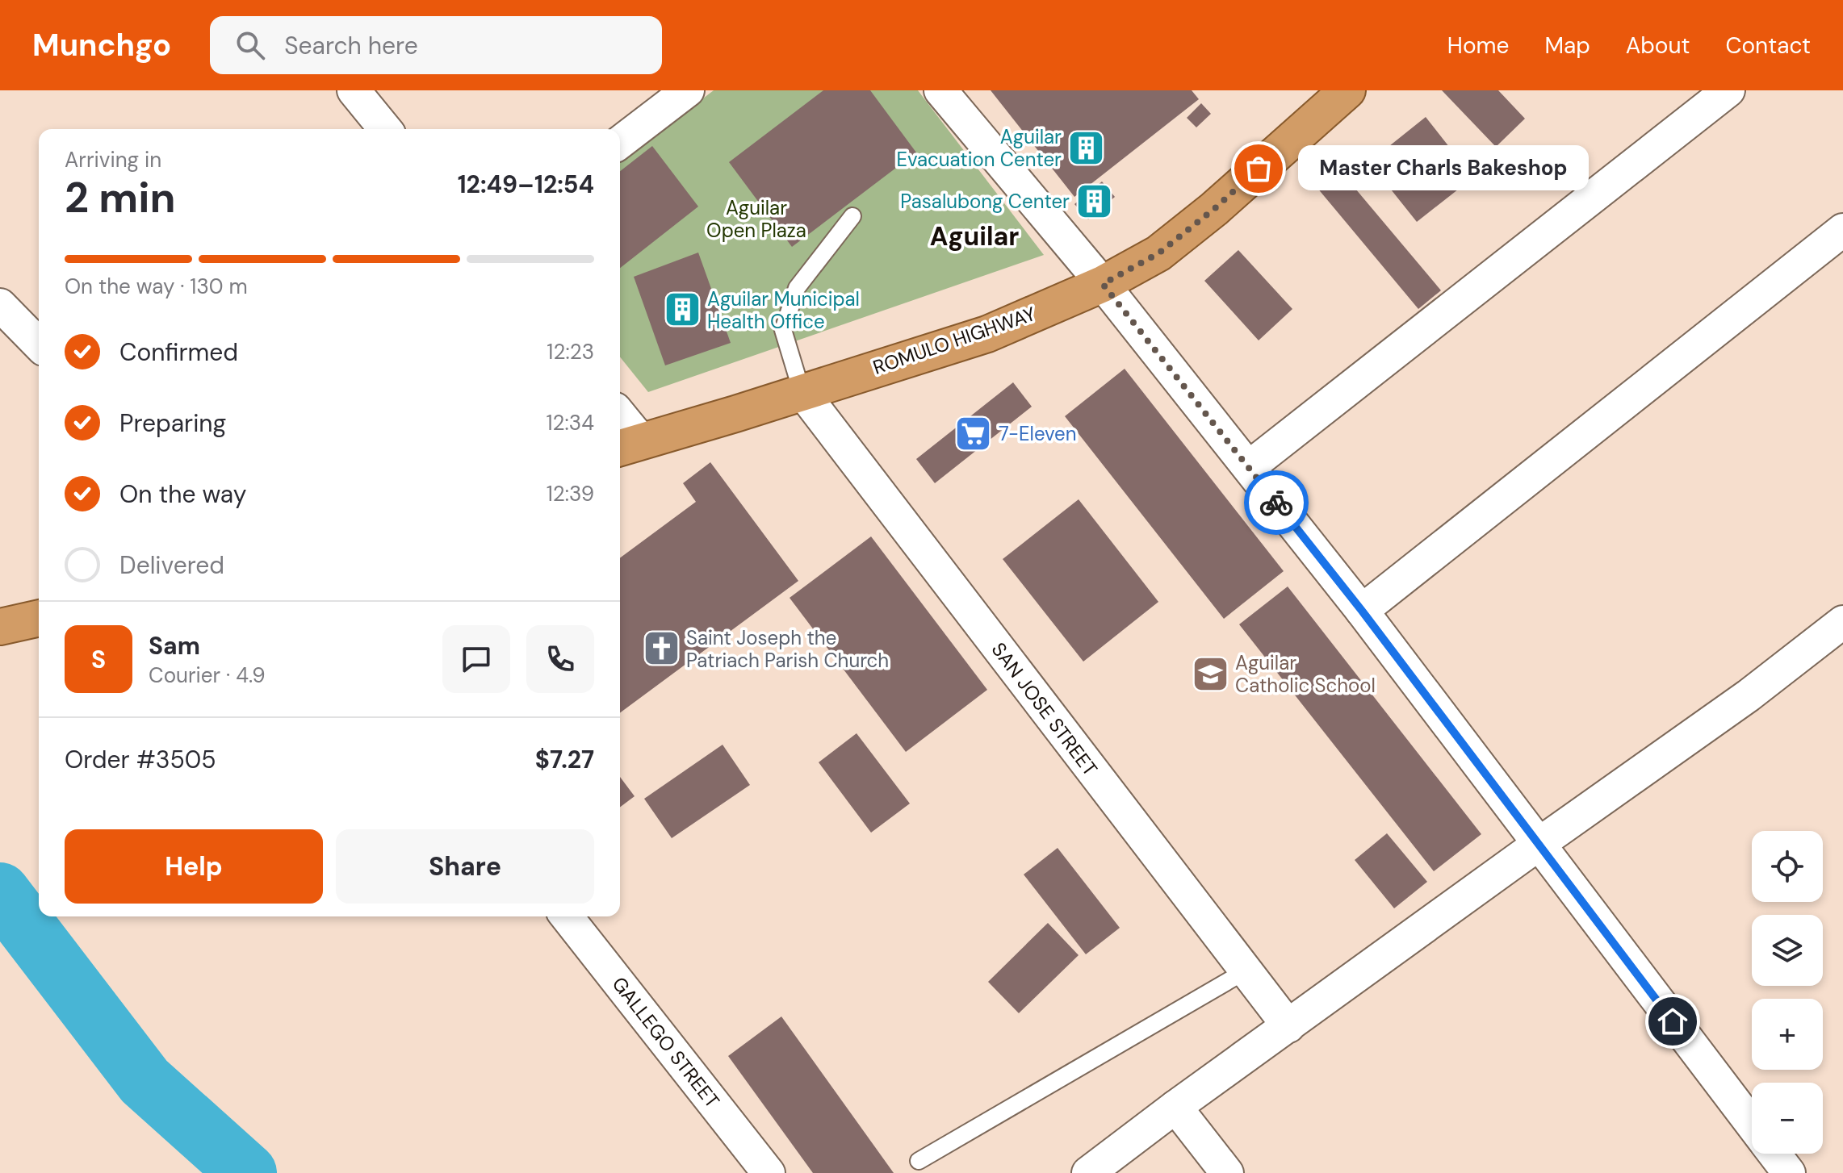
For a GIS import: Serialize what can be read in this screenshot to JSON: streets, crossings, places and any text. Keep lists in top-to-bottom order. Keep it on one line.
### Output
{"streets":{"highway":["ROMULO HIGHWAY"],"street":["SAN JOSE STREET","GALLEGO STREET"]},"crossings":[["ROMULO HIGHWAY","SAN JOSE STREET"]],"districts":["Aguilar"],"parks":["Aguilar Open Plaza"],"places":{"building":["Aguilar Evacuation Center","Pasalubong Center","Aguilar Municipal Health Office"],"other":["Master Charls Bakeshop"],"supermarket":["7-Eleven"],"church":["Saint Joseph the Patriach Parish Church"],"school or university":["Aguilar Catholic School"]},"page":{"header":"Munchgo","search":"Search here","nav":["Home","Map","About","Contact"],"heading":["2 min","Arriving in","12:49–12:54"],"panel":["Sam","Courier · 4.9","Order #3505","$7.27"],"bubble":"Master Charls Bakeshop","bar":"On the way · 130 m","list":[["Confirmed","12:23"],["Preparing","12:34"],["On the way","12:39"],"Delivered"],"round":"S","buttons":["Help","Share"],"map_buttons":["+","−"]}}
